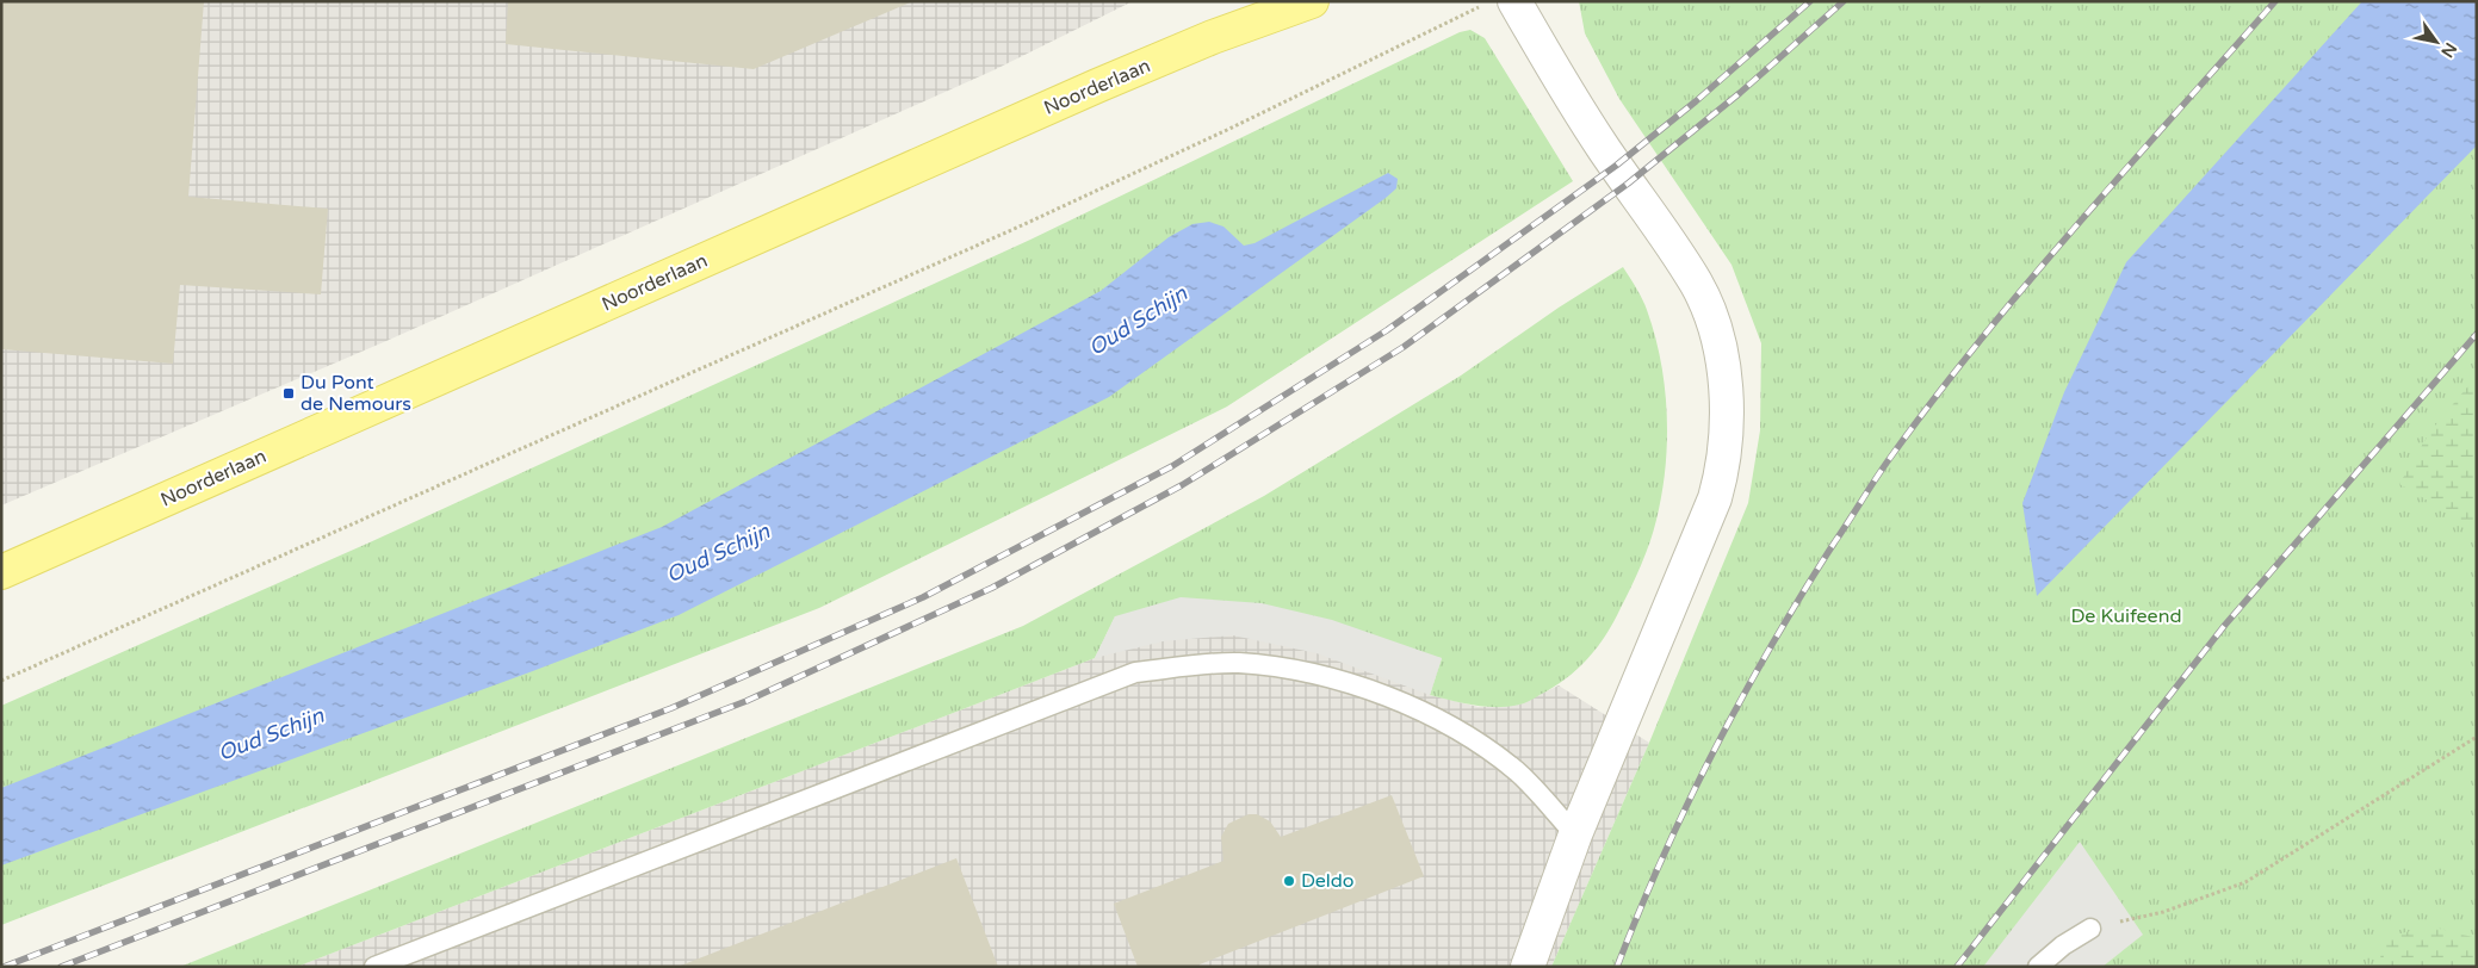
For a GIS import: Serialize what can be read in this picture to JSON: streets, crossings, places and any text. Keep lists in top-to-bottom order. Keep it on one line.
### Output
{"streets":{"main road":["Noorderlaan"]},"water":["Oud Schijn"],"parks":["De Kuifeend"],"places":{"transit":["Du Pont de Nemours"],"other":["Deldo"]},"north":"bottom right"}
